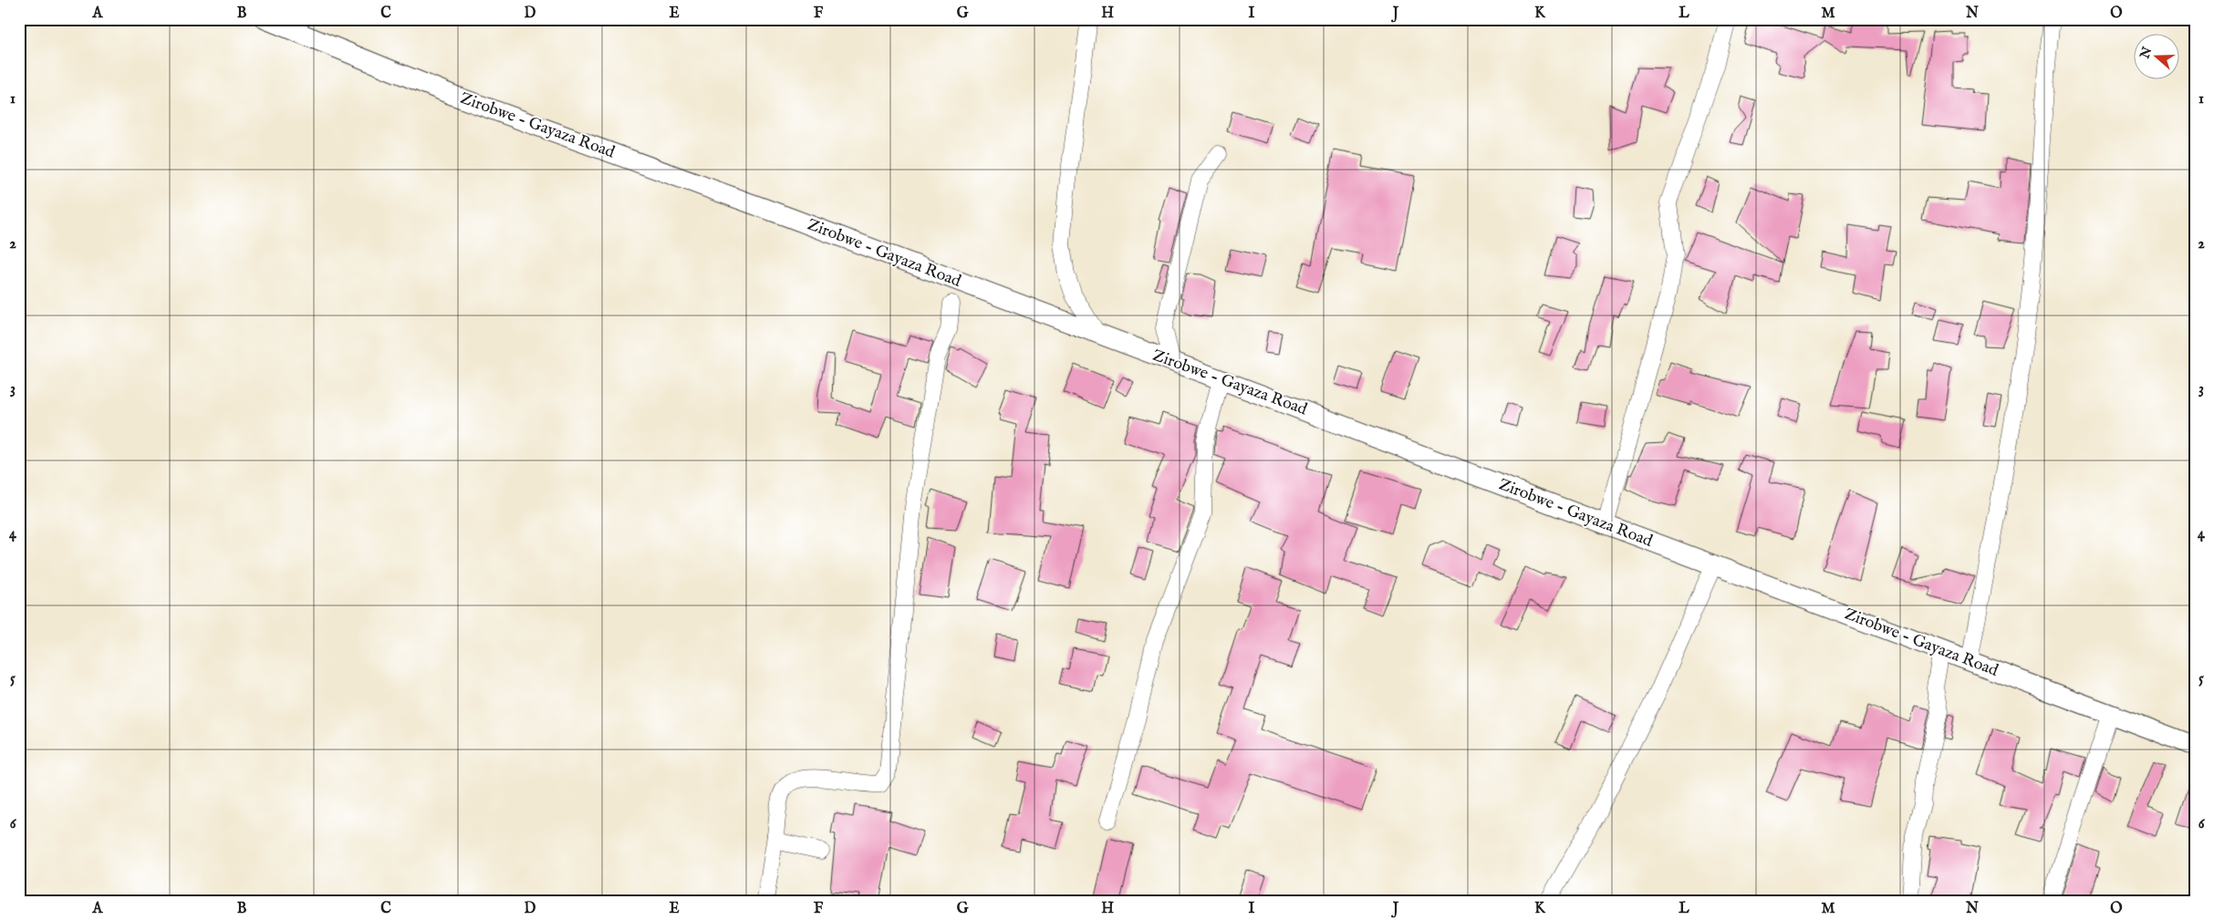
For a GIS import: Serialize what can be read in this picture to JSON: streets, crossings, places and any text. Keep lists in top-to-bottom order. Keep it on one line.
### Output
{"streets":{"street":["Zirobwe - Gayaza Road"]},"north":"left","grid":{"columns":["A","B","C","D","E","F","G","H","I","J","K","L","M","N","O"],"rows":["1","2","3","4","5","6"]}}
